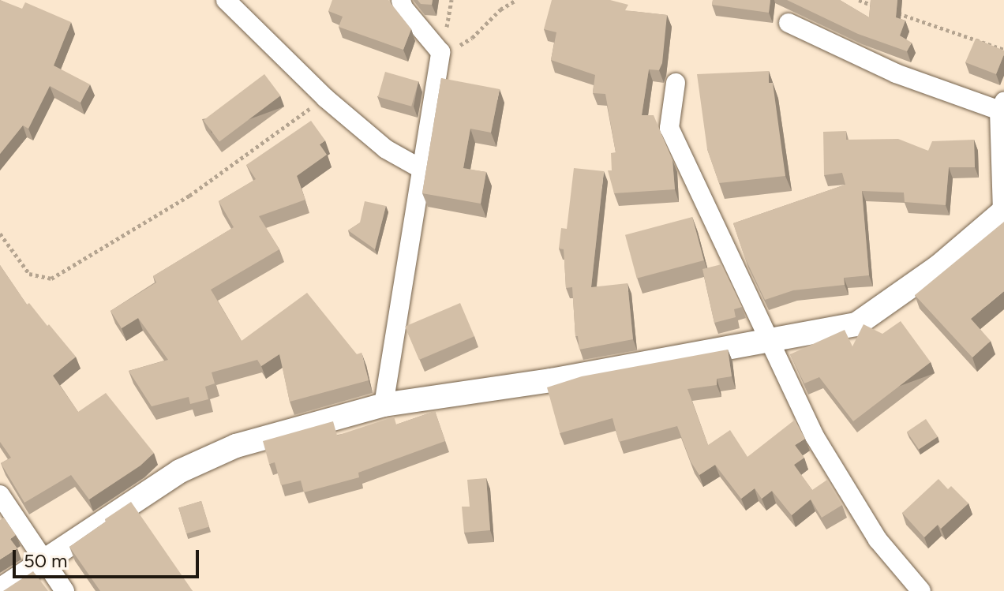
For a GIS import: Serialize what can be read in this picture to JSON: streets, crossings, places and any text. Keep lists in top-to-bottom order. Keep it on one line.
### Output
{"scale_bar":"50 m"}
